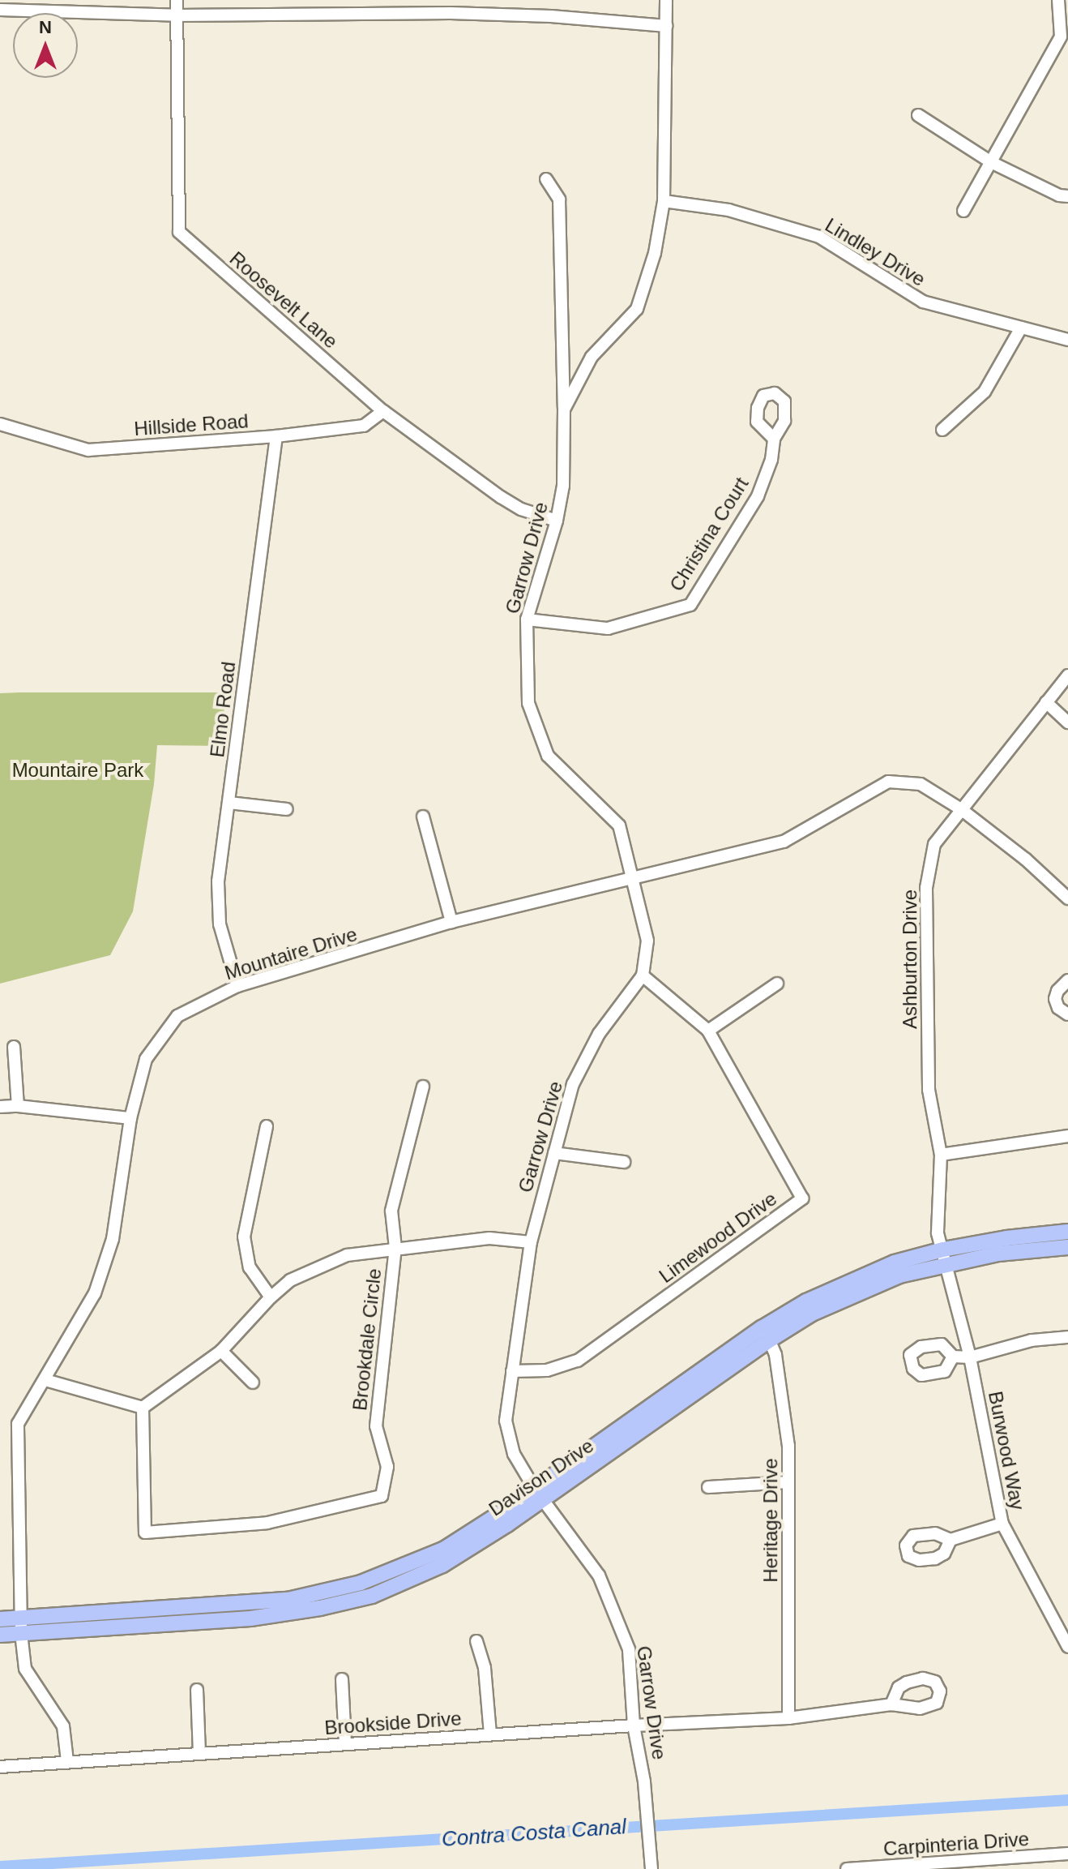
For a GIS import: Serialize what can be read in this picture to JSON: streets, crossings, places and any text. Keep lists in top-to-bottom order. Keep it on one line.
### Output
{"streets":{"main road":["Davison Drive"],"street":["Lindley Drive","Roosevelt Lane","Hillside Road","Christina Court","Garrow Drive","Elmo Road","Mountaire Drive","Ashburton Drive","Limewood Drive","Brookdale Circle","Burwood Way","Heritage Drive","Brookside Drive","Carpinteria Drive"]},"crossings":[["Lindley Drive","Garrow Drive"],["Roosevelt Lane","Hillside Road"],["Roosevelt Lane","Garrow Drive"],["Hillside Road","Elmo Road"],["Christina Court","Garrow Drive"],["Garrow Drive","Mountaire Drive"],["Garrow Drive","Limewood Drive"],["Garrow Drive","Davison Drive"],["Garrow Drive","Brookside Drive"],["Elmo Road","Mountaire Drive"],["Mountaire Drive","Ashburton Drive"],["Mountaire Drive","Davison Drive"],["Mountaire Drive","Brookside Drive"],["Ashburton Drive","Burwood Way"],["Ashburton Drive","Davison Drive"],["Burwood Way","Davison Drive"],["Davison Drive","Heritage Drive"],["Heritage Drive","Brookside Drive"]],"water":["Contra Costa Canal"],"parks":["Mountaire Park"],"north":"top"}
